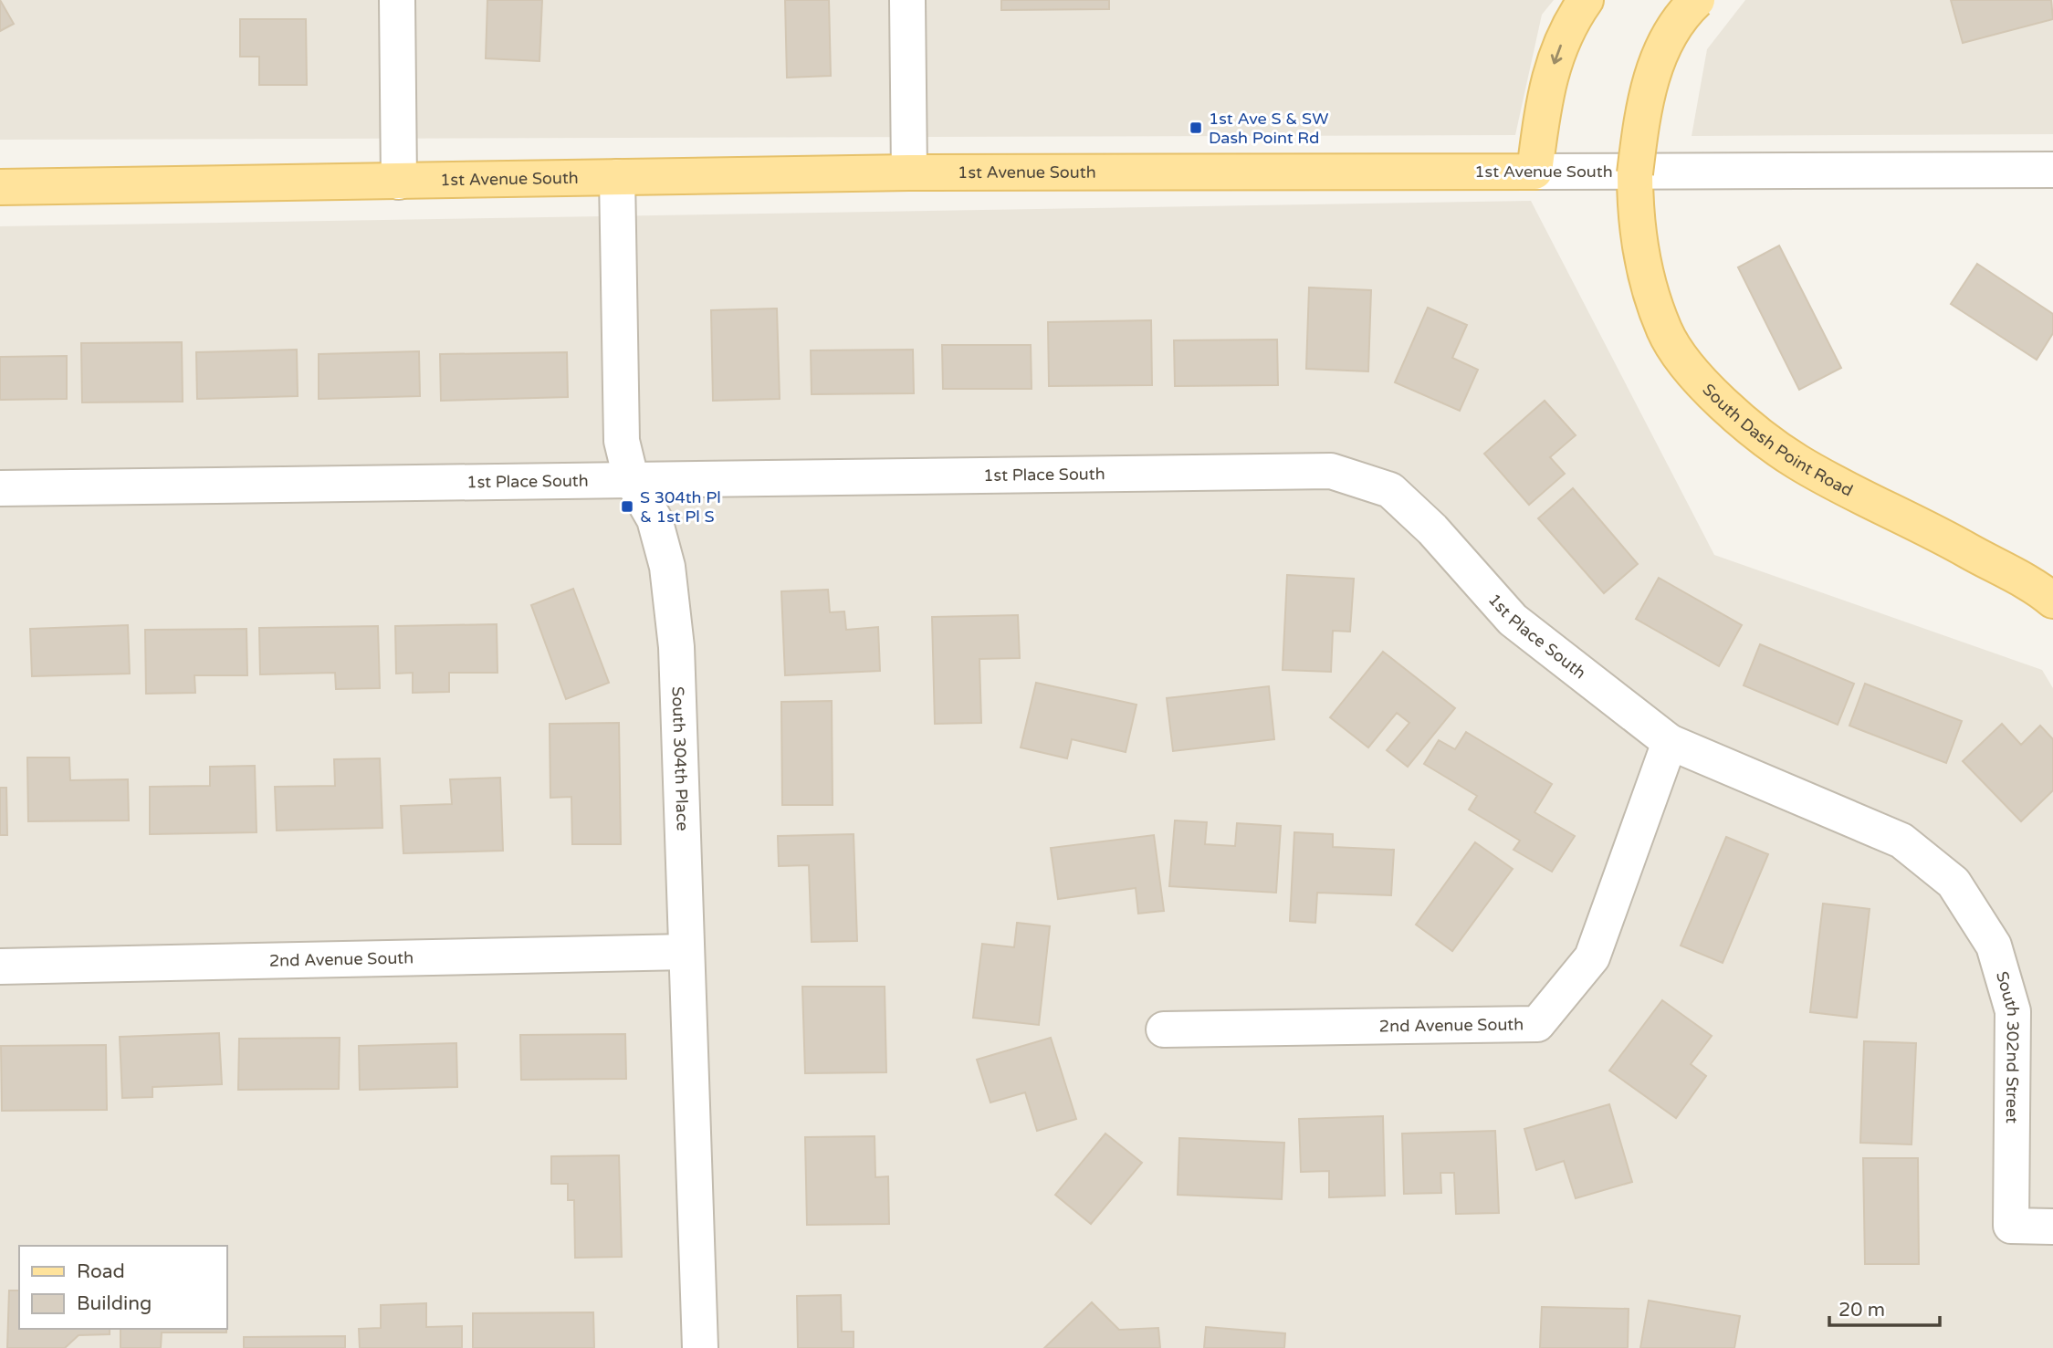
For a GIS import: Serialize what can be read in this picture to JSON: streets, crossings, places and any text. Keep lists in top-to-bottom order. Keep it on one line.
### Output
{"streets":{"main road":["1st Avenue South","South Dash Point Road"],"street":["1st Place South","South 304th Place","2nd Avenue South","South 302nd Street"]},"crossings":[["1st Avenue South","South 304th Place"],["1st Place South","South 304th Place"],["1st Place South","2nd Avenue South"],["1st Place South","South 302nd Street"],["South 304th Place","2nd Avenue South"]],"places":{"transit":["1st Ave S & SW Dash Point Rd","S 304th Pl & 1st Pl S"]},"legend":["Road","Building"],"scale_bar":"20 m"}
